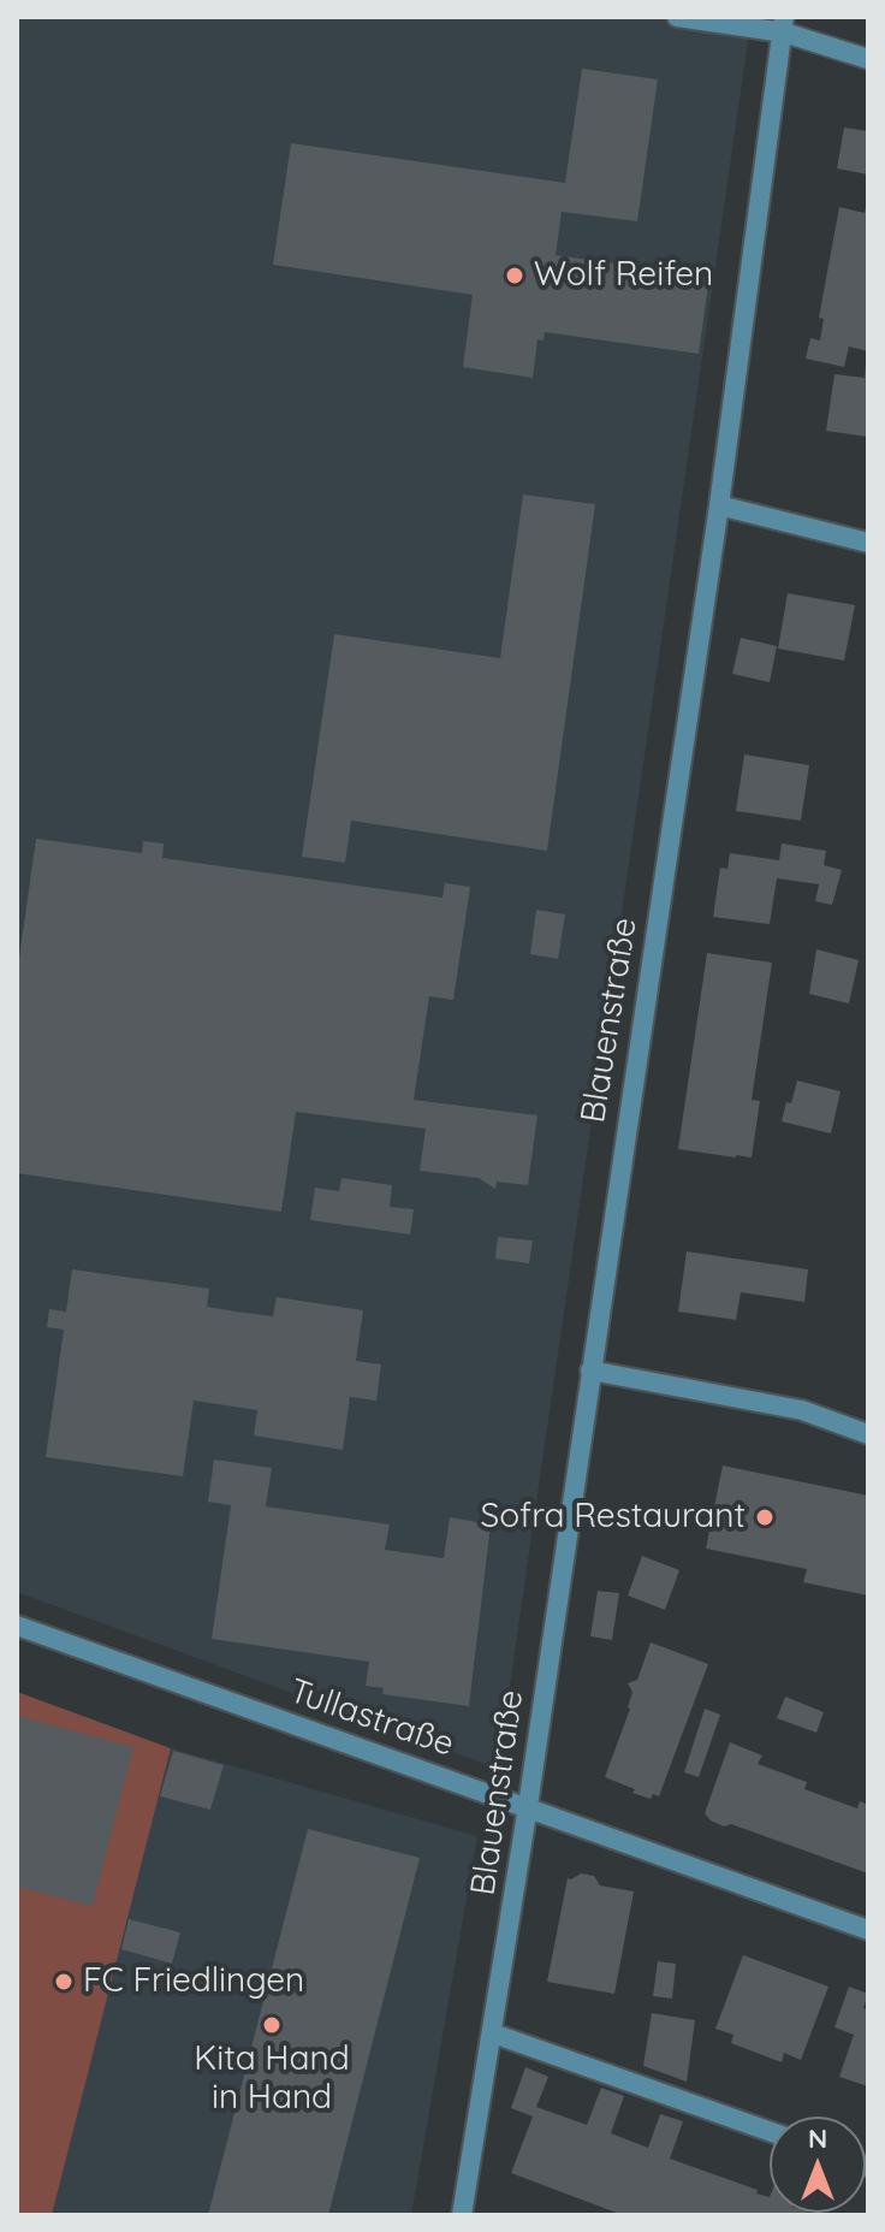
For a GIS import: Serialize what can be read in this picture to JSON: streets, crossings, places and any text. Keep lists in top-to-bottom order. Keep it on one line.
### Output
{"streets":{"street":["Blauenstraße","Tullastraße"]},"crossings":[["Blauenstraße","Tullastraße"]],"places":["Wolf Reifen","Sofra Restaurant","FC Friedlingen","Kita Hand in Hand"],"north":"top"}
